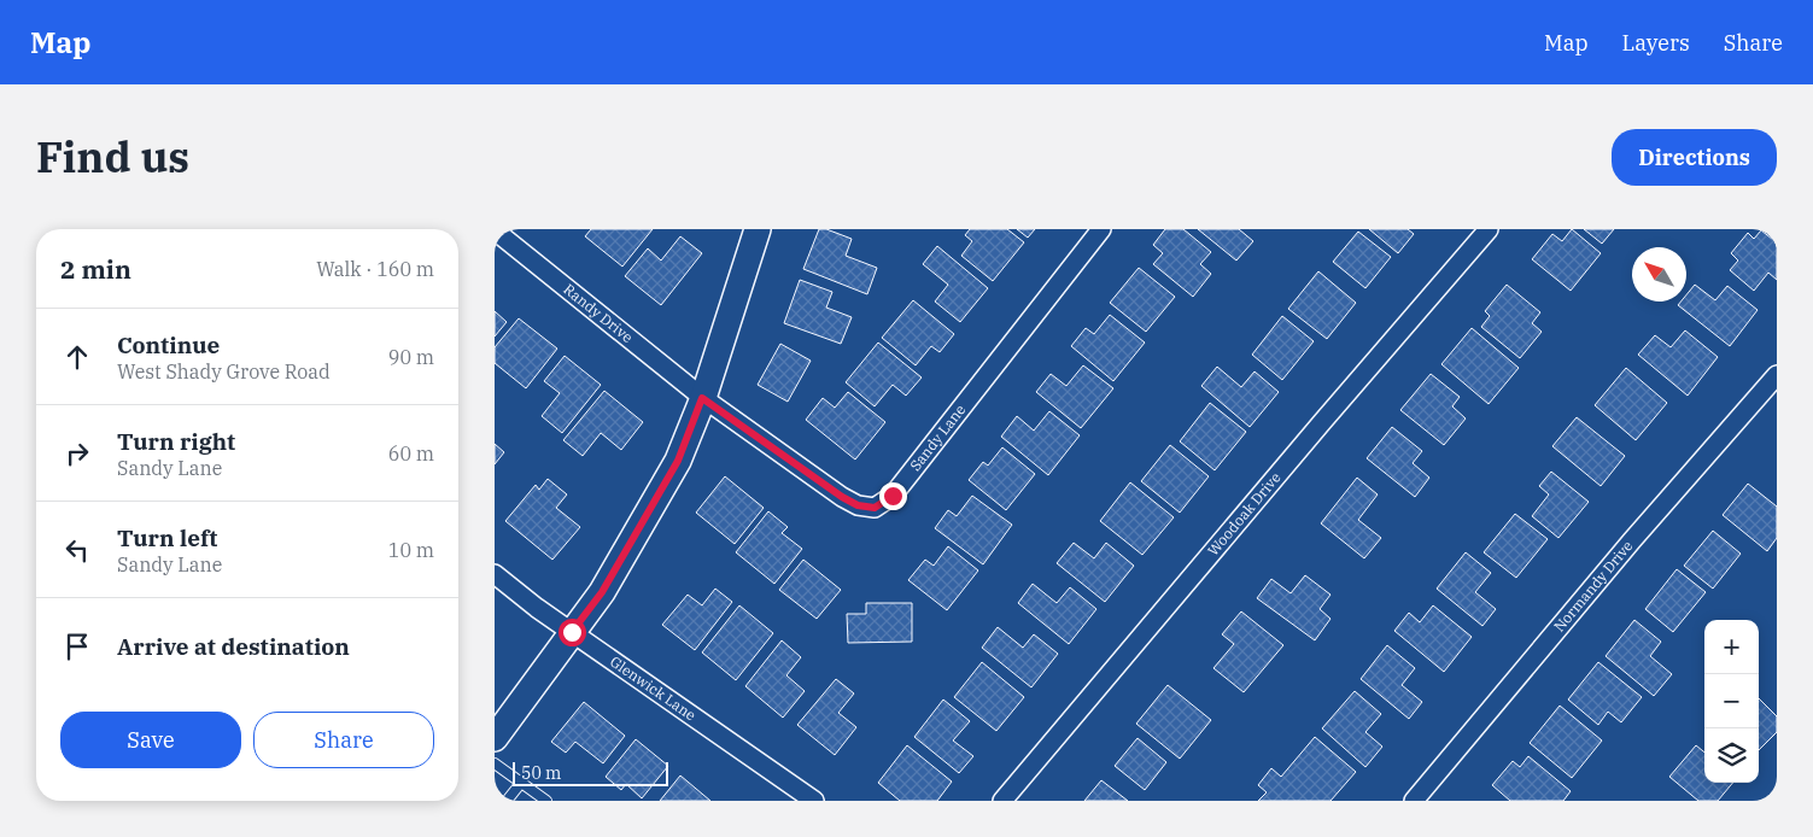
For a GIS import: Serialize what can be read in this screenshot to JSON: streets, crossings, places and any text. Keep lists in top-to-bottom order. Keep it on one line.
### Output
{"streets":{"street":["Randy Drive","Sandy Lane","Woodoak Drive","Normandy Drive","Glenwick Lane"]},"crossings":[["Randy Drive","Sandy Lane"]],"scale_bar":"50 m","north":"top left","page":{"header":"Map","nav":["Map","Layers","Share"],"title":"Find us","buttons":["Directions",["Save","Share"]],"heading":["2 min","Walk · 160 m"],"list":[["Continue","West Shady Grove Road","90 m"],["Turn right","Sandy Lane","60 m"],["Turn left","Sandy Lane","10 m"],"Arrive at destination"],"map_buttons":["+","−"],"scale":"50 m"}}
